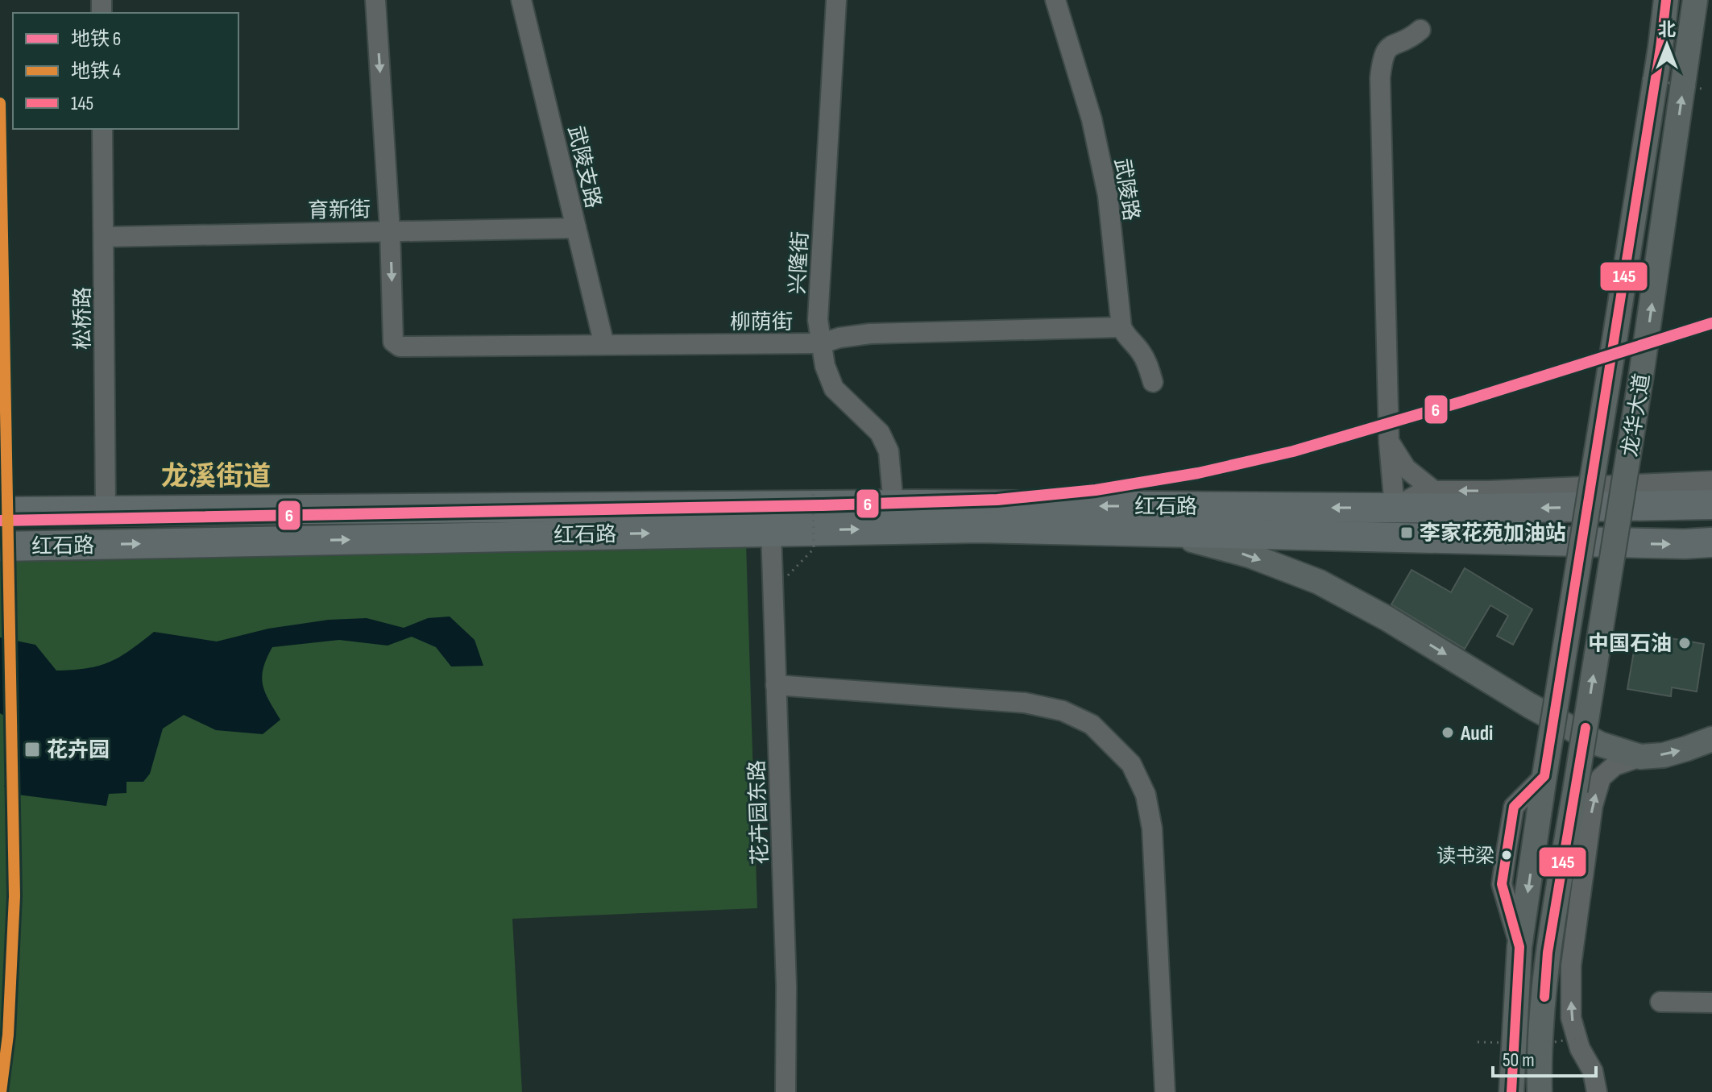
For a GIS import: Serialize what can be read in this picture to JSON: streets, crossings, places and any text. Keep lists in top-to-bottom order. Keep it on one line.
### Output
{"streets":{"highway":["红石路"],"main road":["龙华大道"],"street":["武陵支路","武陵路","育新街","兴隆街","松桥路","柳荫街","花卉园东路"]},"crossings":[["武陵支路","育新街"],["武陵支路","柳荫街"],["武陵路","柳荫街"],["育新街","松桥路"],["育新街","柳荫街"],["兴隆街","柳荫街"],["兴隆街","红石路"],["松桥路","红石路"],["红石路","花卉园东路"]],"districts":["龙溪街道"],"places":{"transit":["李家花苑加油站","花卉园"],"other":["中国石油","Audi","读书梁"]},"lines":["transit line 145","metro line 4","metro line 6"],"legend":["地铁 6","地铁 4","145"],"scale_bar":"50 m","north":"top"}
